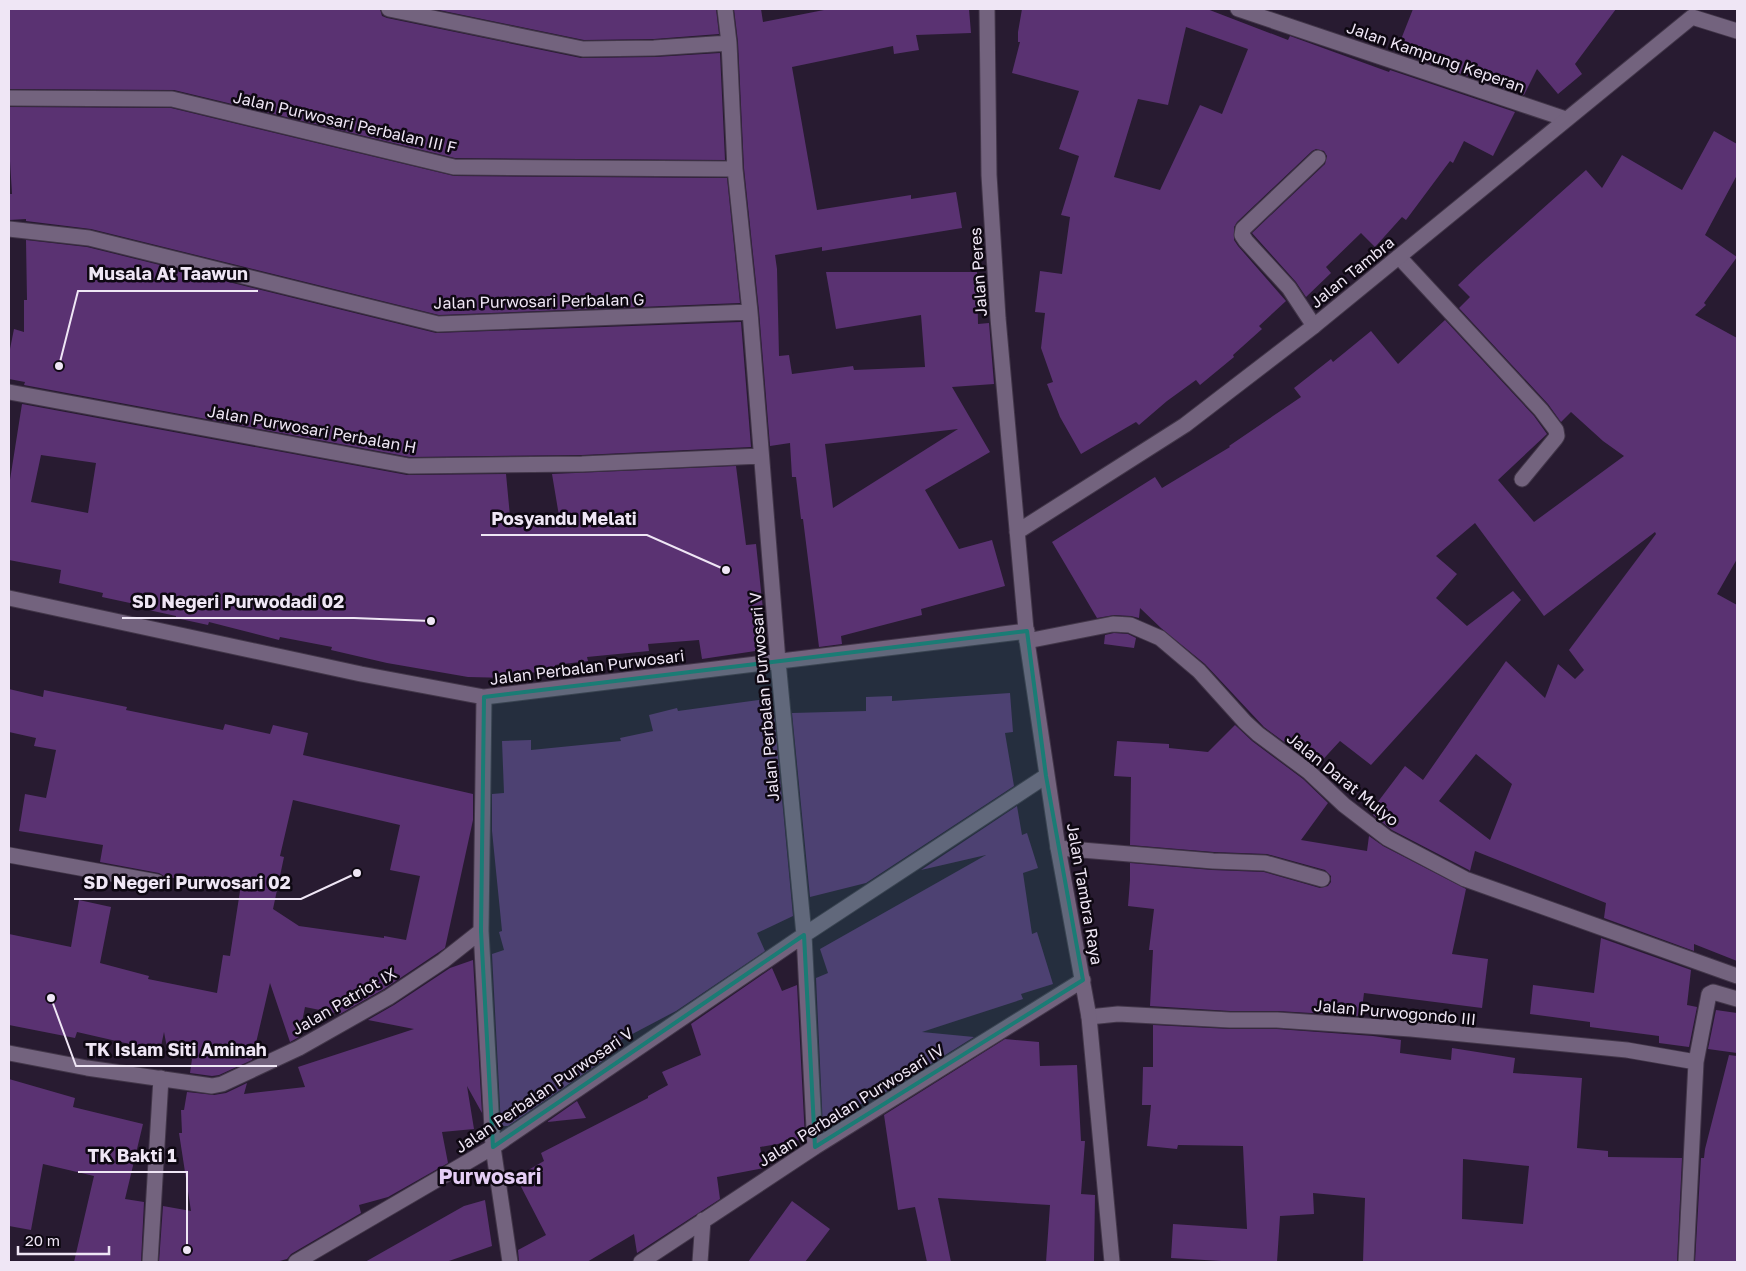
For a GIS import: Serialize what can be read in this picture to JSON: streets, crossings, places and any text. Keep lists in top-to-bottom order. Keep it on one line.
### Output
{"streets":{"street":["Jalan Kampung Keperan","Jalan Purwosari Perbalan III F","Jalan Peres","Jalan Tambra","Jalan Purwosari Perbalan G","Jalan Purwosari Perbalan H","Jalan Perbalan Purwosari","Jalan Perbalan Purwosari V","Jalan Darat Mulyo","Jalan Tambra Raya","Jalan Patriot IX","Jalan Purwogondo III","Jalan Perbalan Purwosari IV"]},"crossings":[["Jalan Kampung Keperan","Jalan Tambra"],["Jalan Purwosari Perbalan III F","Jalan Perbalan Purwosari V"],["Jalan Peres","Jalan Tambra"],["Jalan Peres","Jalan Tambra Raya"],["Jalan Tambra","Jalan Tambra Raya"],["Jalan Purwosari Perbalan G","Jalan Perbalan Purwosari V"],["Jalan Purwosari Perbalan H","Jalan Perbalan Purwosari V"],["Jalan Perbalan Purwosari","Jalan Perbalan Purwosari V"],["Jalan Perbalan Purwosari","Jalan Darat Mulyo"],["Jalan Perbalan Purwosari","Jalan Tambra Raya"],["Jalan Perbalan Purwosari V","Jalan Tambra Raya"],["Jalan Perbalan Purwosari V","Jalan Perbalan Purwosari IV"],["Jalan Darat Mulyo","Jalan Tambra Raya"],["Jalan Tambra Raya","Jalan Purwogondo III"],["Jalan Tambra Raya","Jalan Perbalan Purwosari IV"]],"districts":["Purwosari"],"places":["Musala At Taawun","Posyandu Melati","SD Negeri Purwodadi 02","SD Negeri Purwosari 02","TK Islam Siti Aminah","TK Bakti 1"],"scale_bar":"20 m"}
